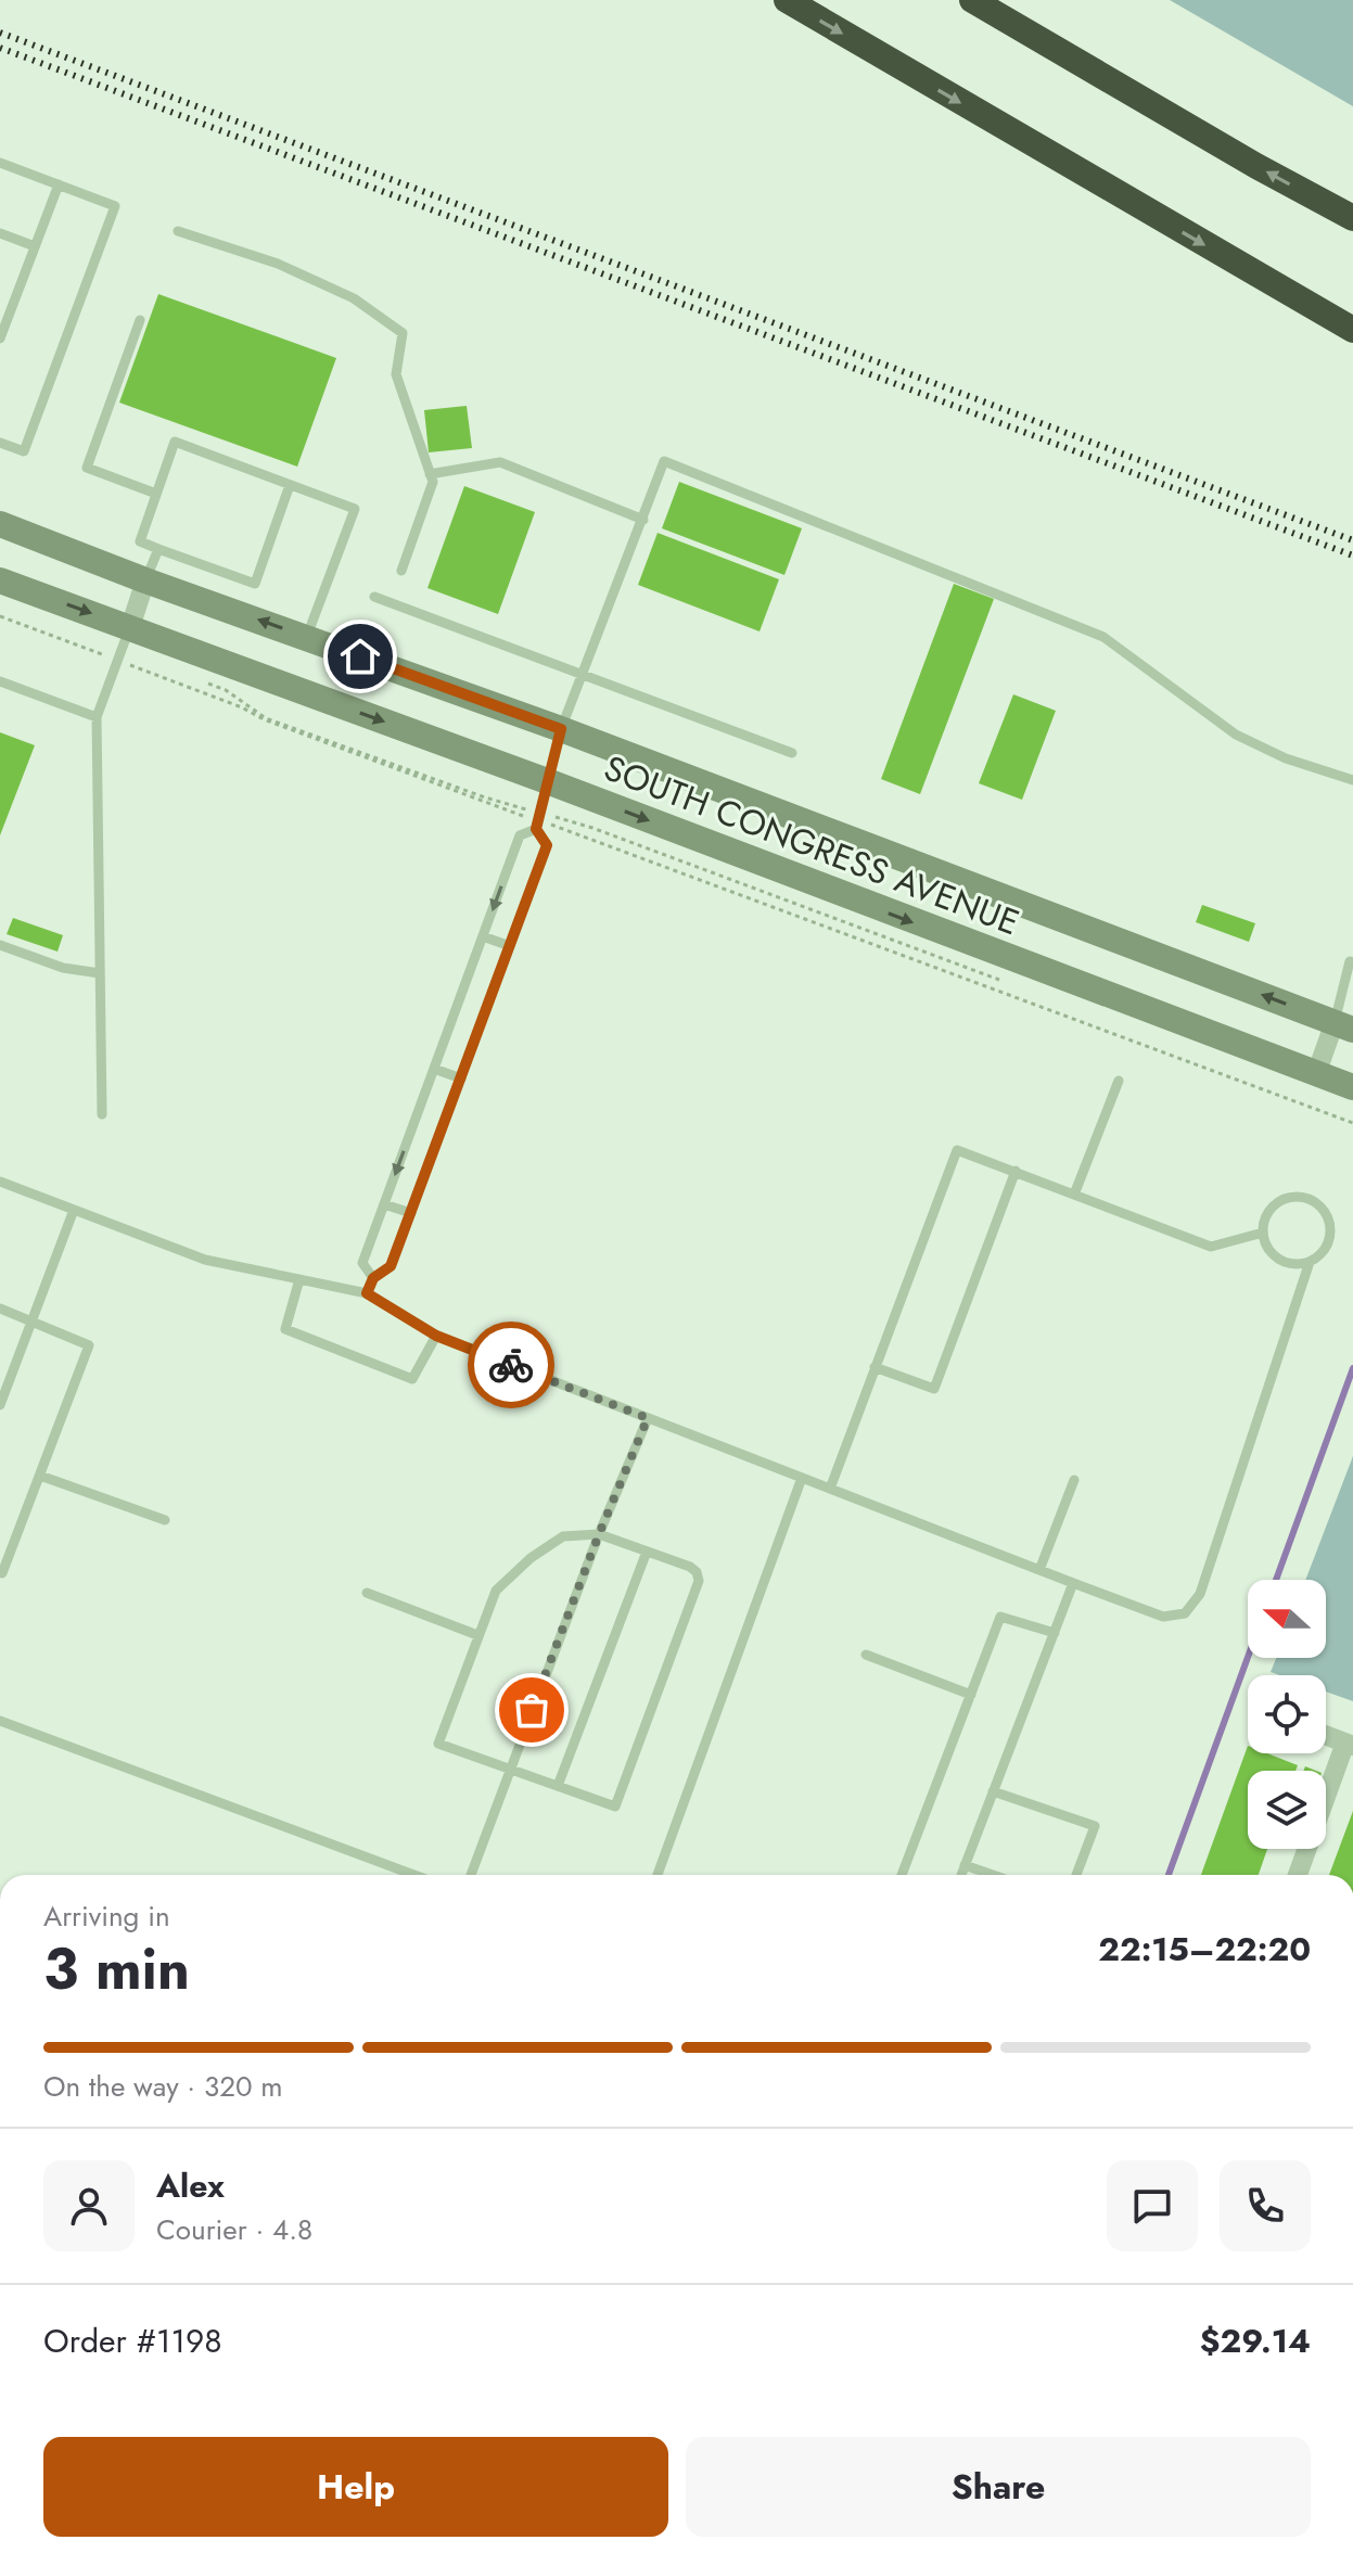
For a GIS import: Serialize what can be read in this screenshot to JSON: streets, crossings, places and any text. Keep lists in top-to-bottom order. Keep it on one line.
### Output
{"streets":{"main road":["SOUTH CONGRESS AVENUE"]},"north":"left","page":{"heading":["3 min","Arriving in","22:15–22:20"],"panel":["Alex","Courier · 4.8","Order #1198","$29.14"],"bar":"On the way · 320 m","buttons":["Help","Share"]}}
